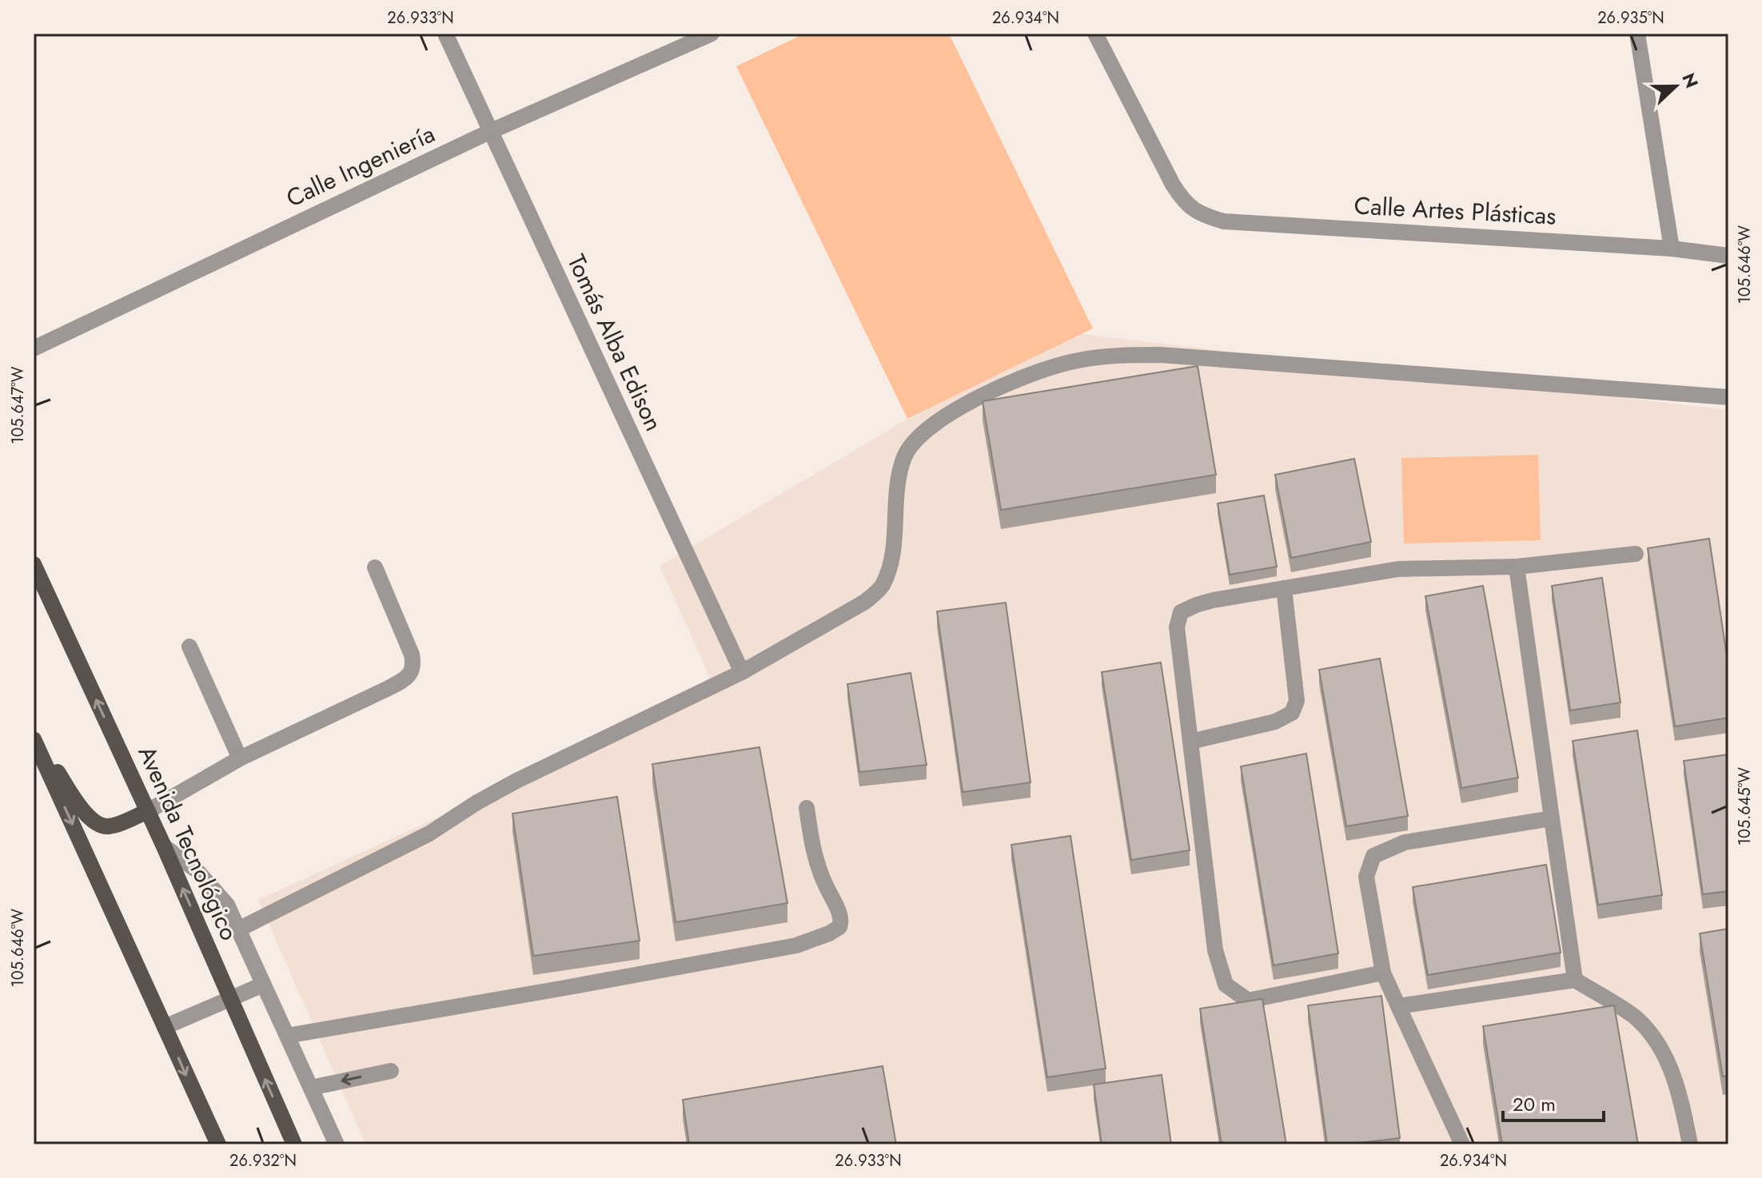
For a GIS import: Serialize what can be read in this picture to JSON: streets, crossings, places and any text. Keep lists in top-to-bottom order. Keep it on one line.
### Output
{"streets":{"main road":["Avenida Tecnológico"],"street":["Calle Ingeniería","Calle Artes Plásticas","Tomás Alba Edison"]},"crossings":[["Calle Ingeniería","Tomás Alba Edison"]],"scale_bar":"20 m","north":"right","coordinates":["26.933°N","26.934°N","26.935°N","105.646°W","105.647°W","105.645°W","26.932°N"]}
